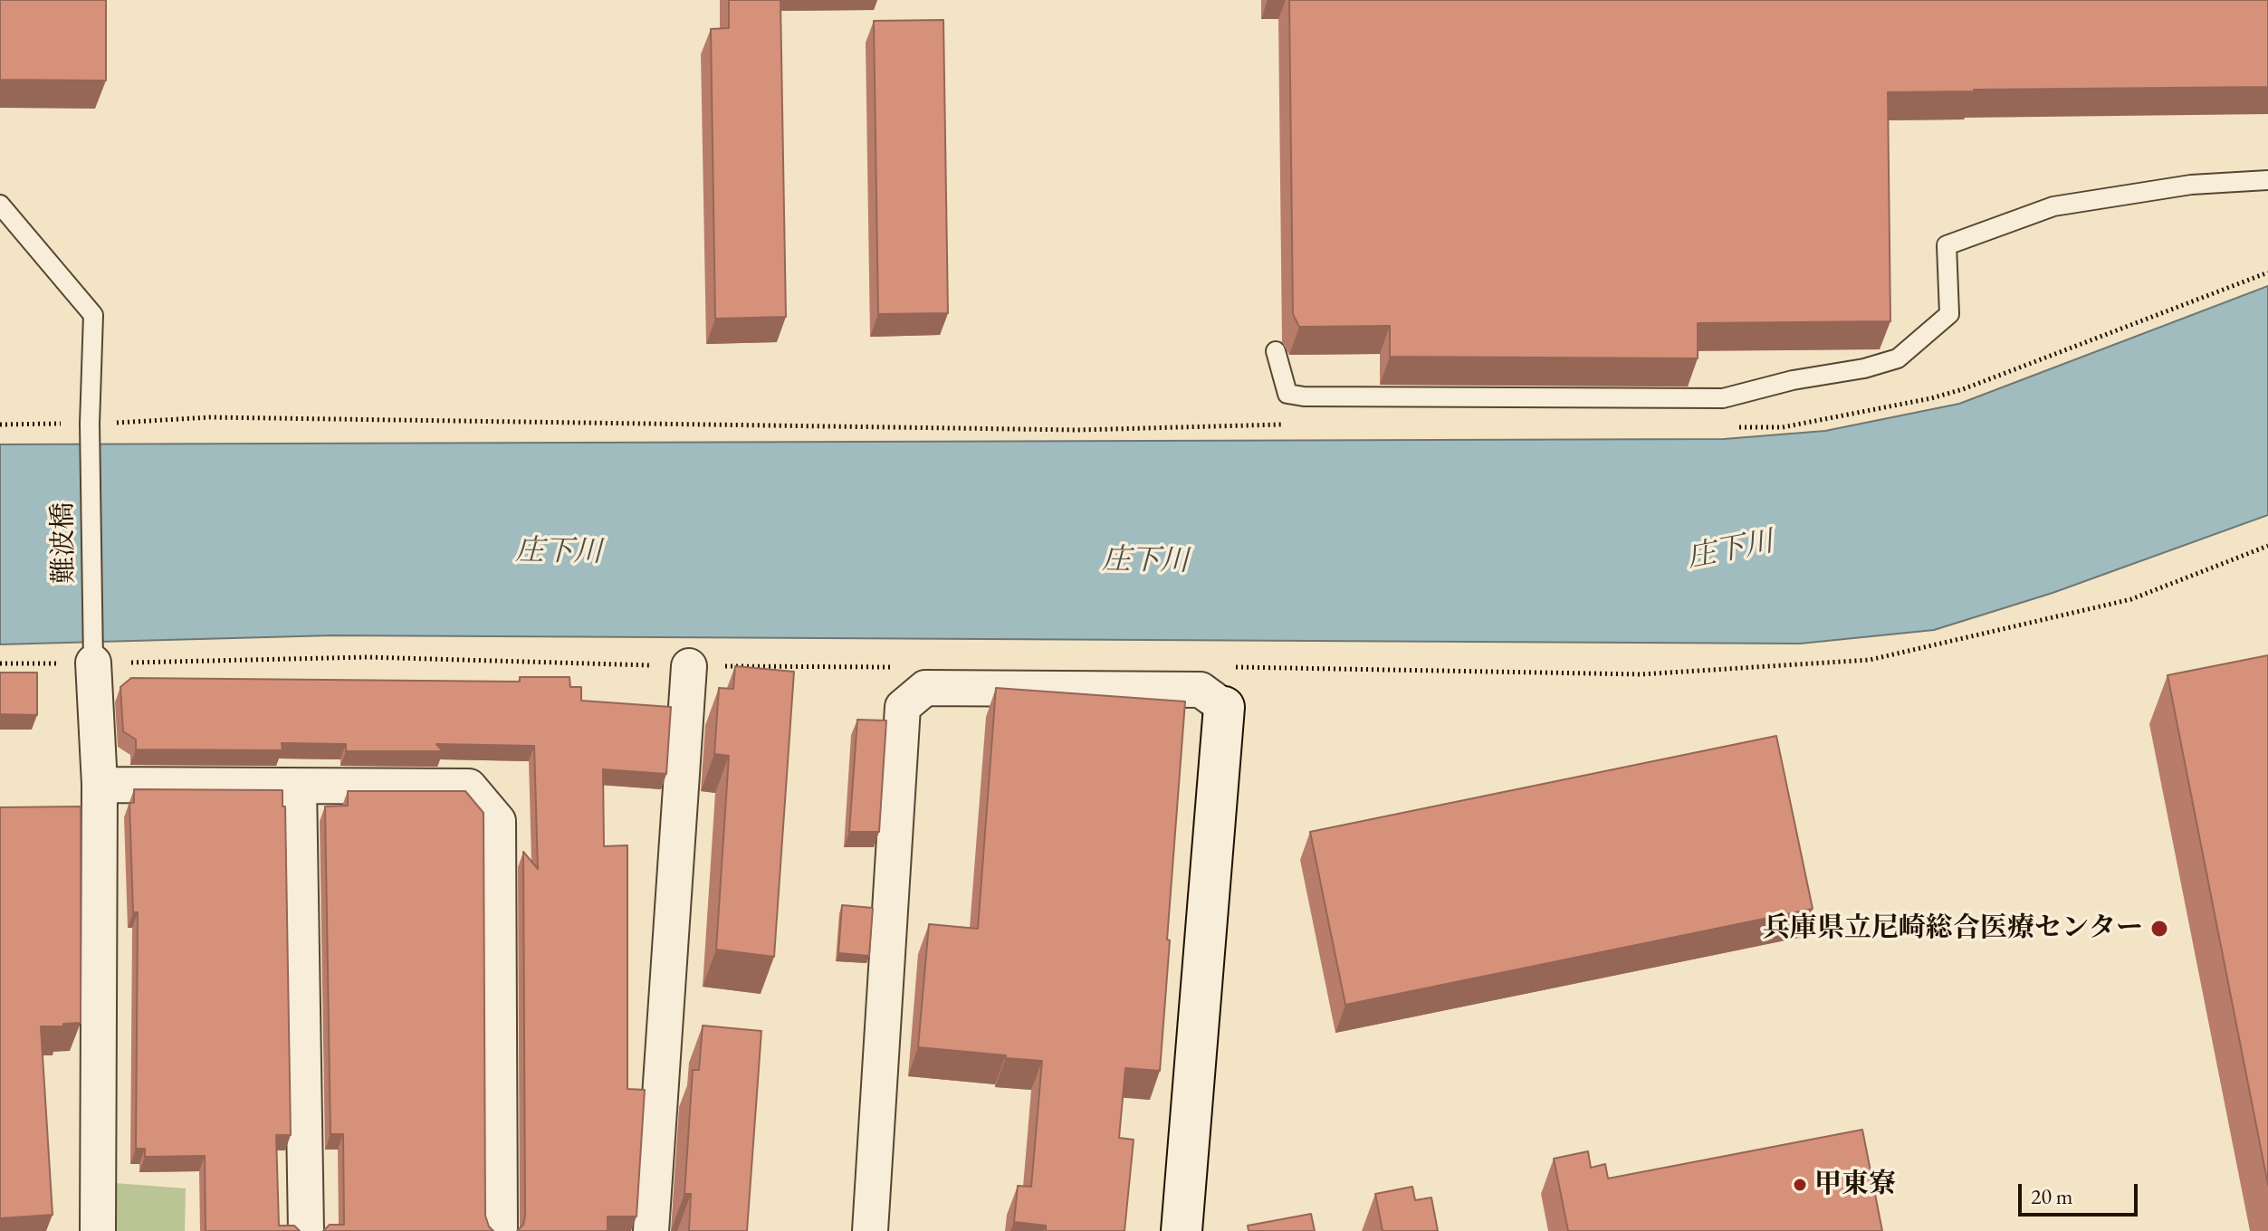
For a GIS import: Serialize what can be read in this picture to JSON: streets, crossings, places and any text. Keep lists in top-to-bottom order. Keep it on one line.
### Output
{"streets":{"lane":["難波橋"]},"water":["庄下川"],"places":["兵庫県立尼崎総合医療センター","甲東寮"],"scale_bar":"20 m"}
